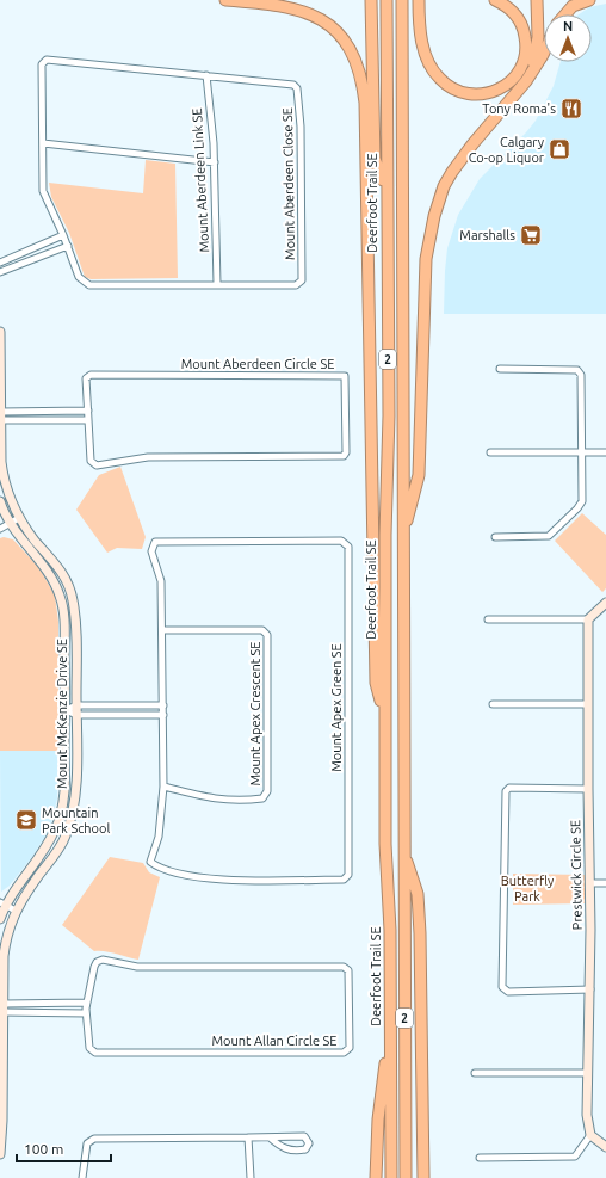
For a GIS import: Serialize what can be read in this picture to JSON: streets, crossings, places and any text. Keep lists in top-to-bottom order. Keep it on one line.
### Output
{"streets":{"highway":["Deerfoot Trail SE","2"],"street":["Mount Aberdeen Link SE","Mount Aberdeen Close SE","Mount Aberdeen Circle SE","Mount Apex Green SE","Mount McKenzie Drive SE","Mount Apex Crescent SE","Prestwick Circle SE","Mount Allan Circle SE"]},"crossings":[["Mount Aberdeen Link SE","Mount Aberdeen Close SE"],["Mount Apex Green SE","Mount Apex Crescent SE"]],"parks":["Butterfly Park"],"places":{"restaurant":["Tony Roma's"],"shop":["Calgary Co-op Liquor"],"supermarket":["Marshalls"],"school or university":["Mountain Park School"]},"scale_bar":"100 m","north":"top"}
